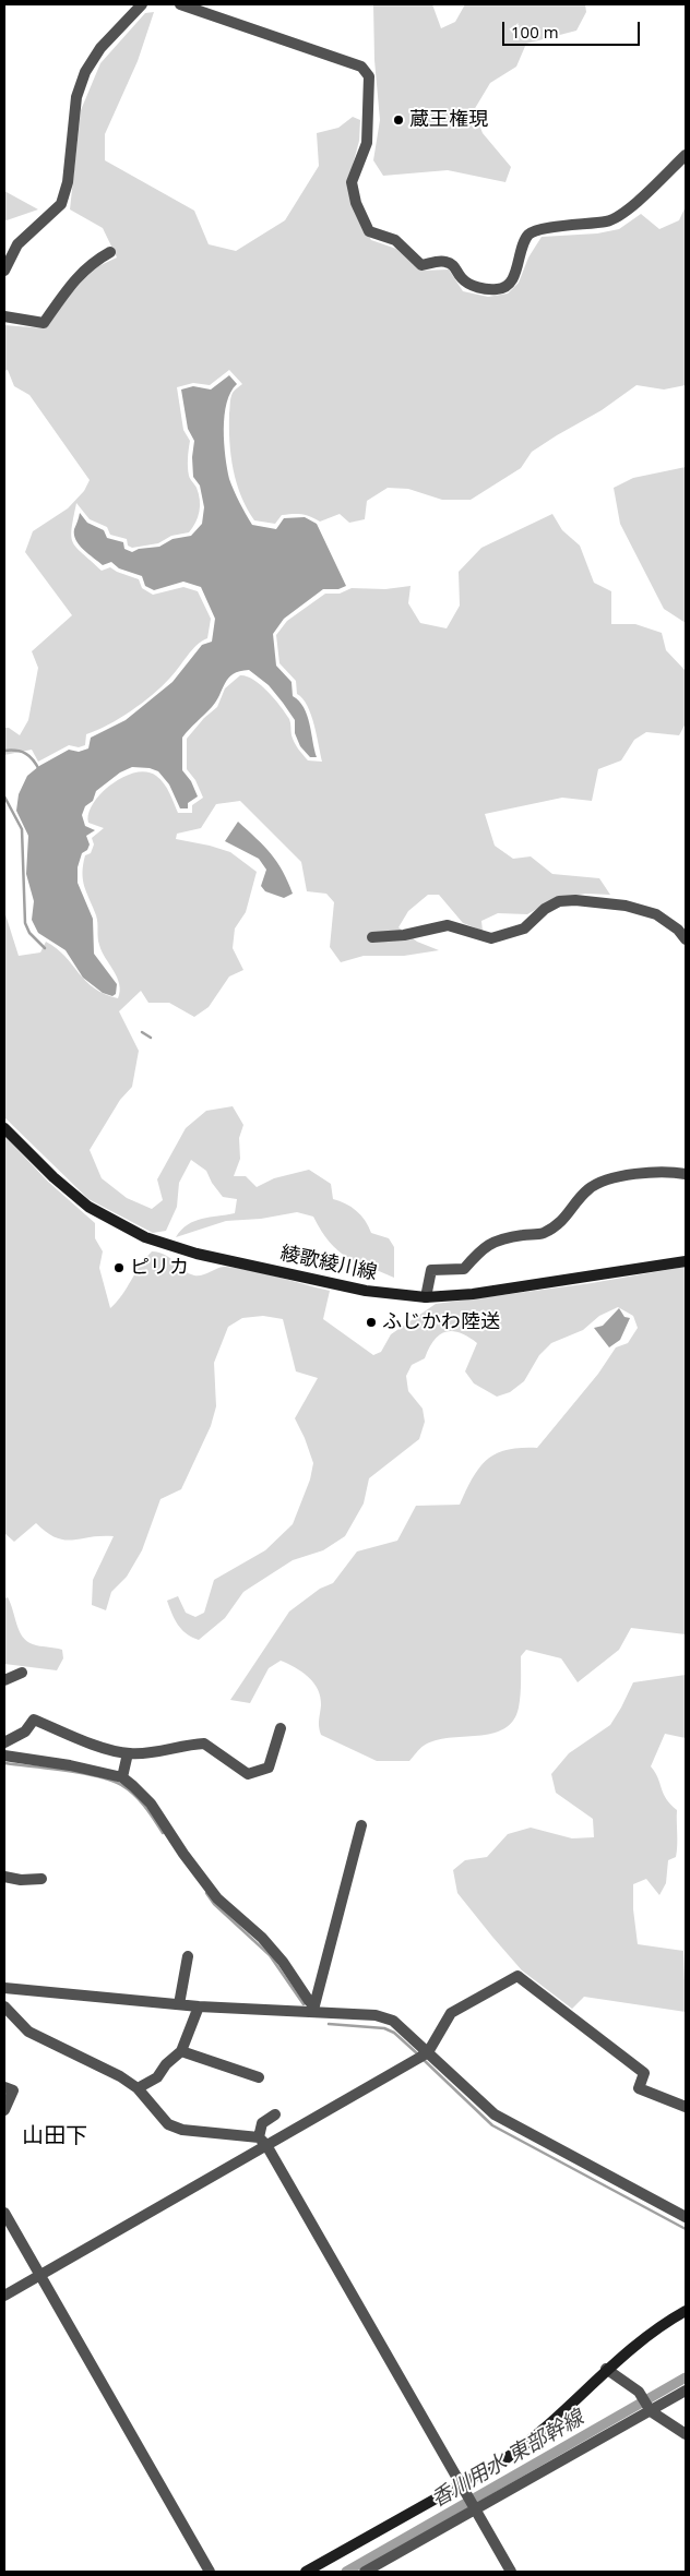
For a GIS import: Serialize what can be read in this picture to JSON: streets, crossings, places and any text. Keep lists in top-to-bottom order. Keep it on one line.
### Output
{"streets":{"main road":["綾歌綾川線"]},"districts":["山田下"],"water":["香川用水 東部幹線"],"places":["蔵王権現","ピリカ","ふじかわ陸送"],"scale_bar":"100 m"}
